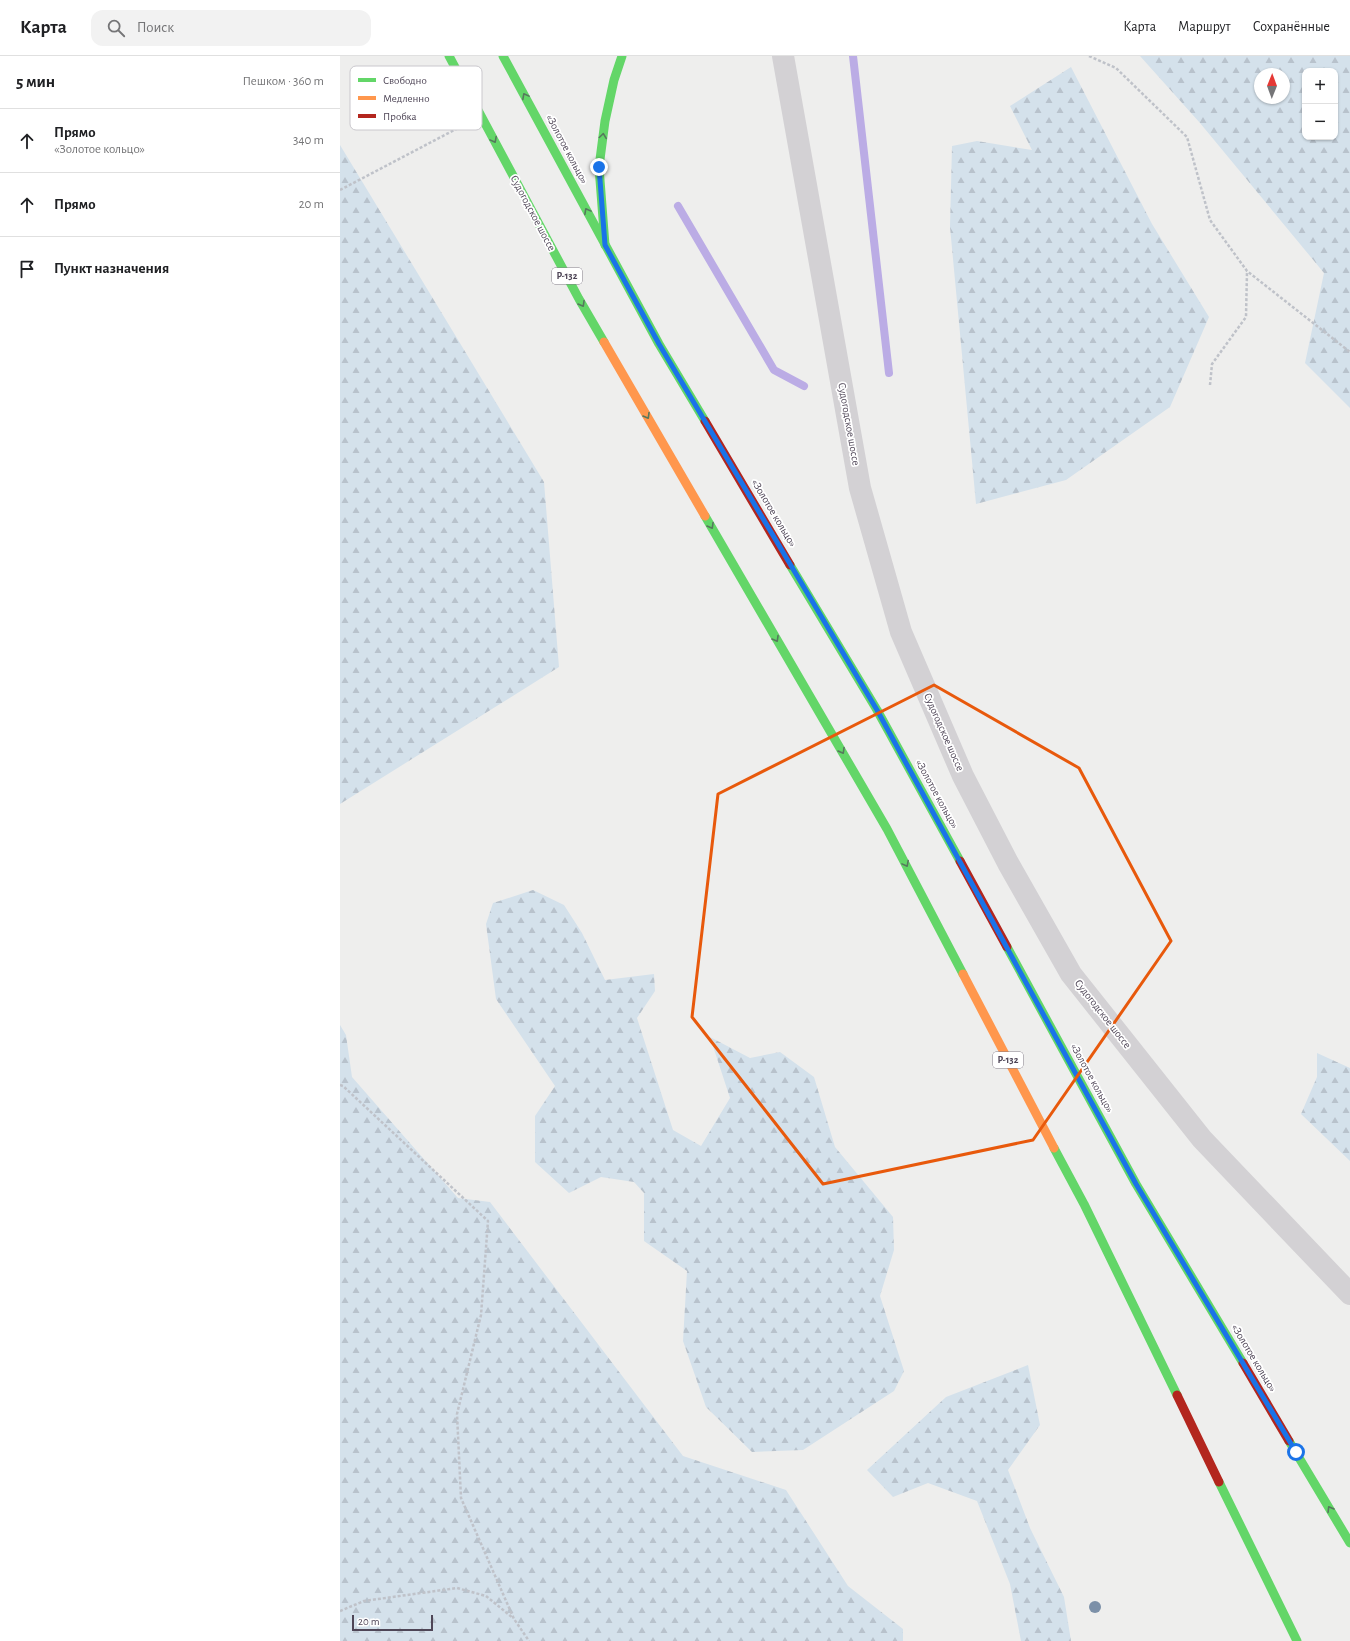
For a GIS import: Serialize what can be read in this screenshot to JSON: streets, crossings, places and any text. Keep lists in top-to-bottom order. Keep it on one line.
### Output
{"streets":{"main road":["«Золотое кольцо»","Судогодское шоссе","Р-132"]},"one_way":["«Золотое кольцо»","Судогодское шоссе"],"legend":["Свободно","Медленно","Пробка"],"scale_bar":"20 m","north":"top","page":{"header":"Карта","search":"Поиск","nav":["Карта","Маршрут","Сохранённые"],"heading":["5 мин","Пешком · 360 m"],"map_buttons":["+","−"],"list":[["Прямо","«Золотое кольцо»","340 m"],["Прямо","20 m"],"Пункт назначения"],"scale":"20 m"}}
